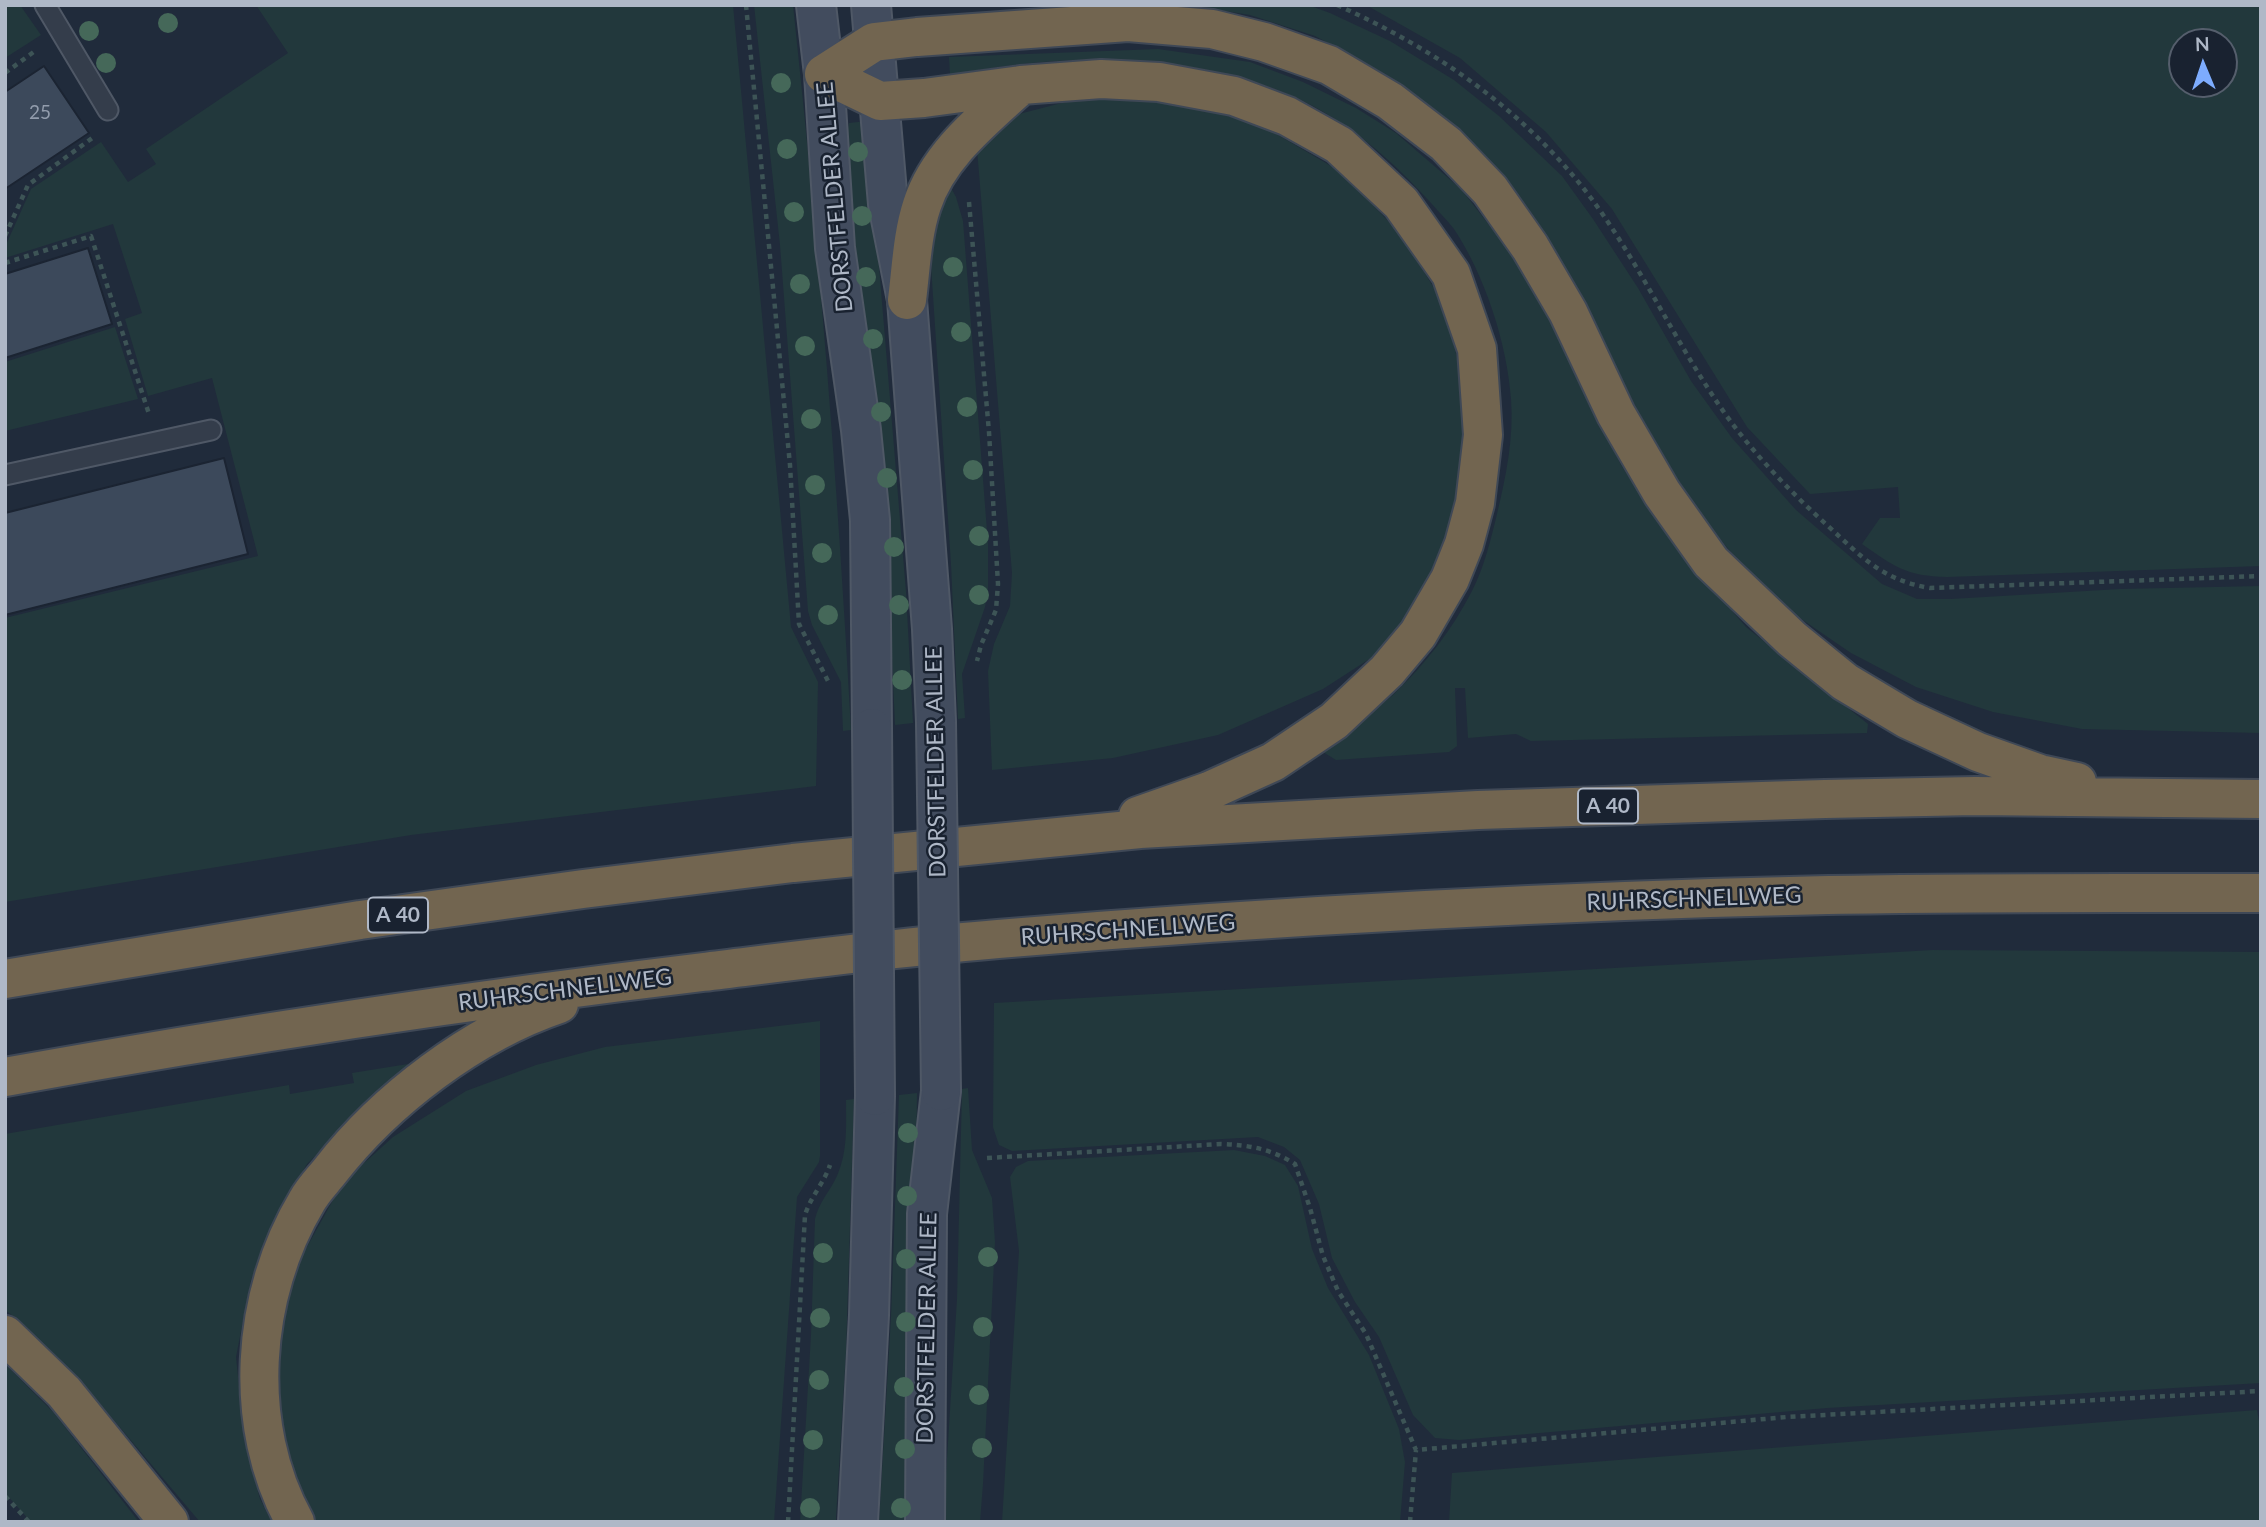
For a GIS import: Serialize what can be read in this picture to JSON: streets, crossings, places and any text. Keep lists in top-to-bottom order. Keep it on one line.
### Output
{"streets":{"highway":["A 40","RUHRSCHNELLWEG"],"main road":["DORSTFELDER ALLEE"]},"house_numbers":["25"],"north":"top"}
